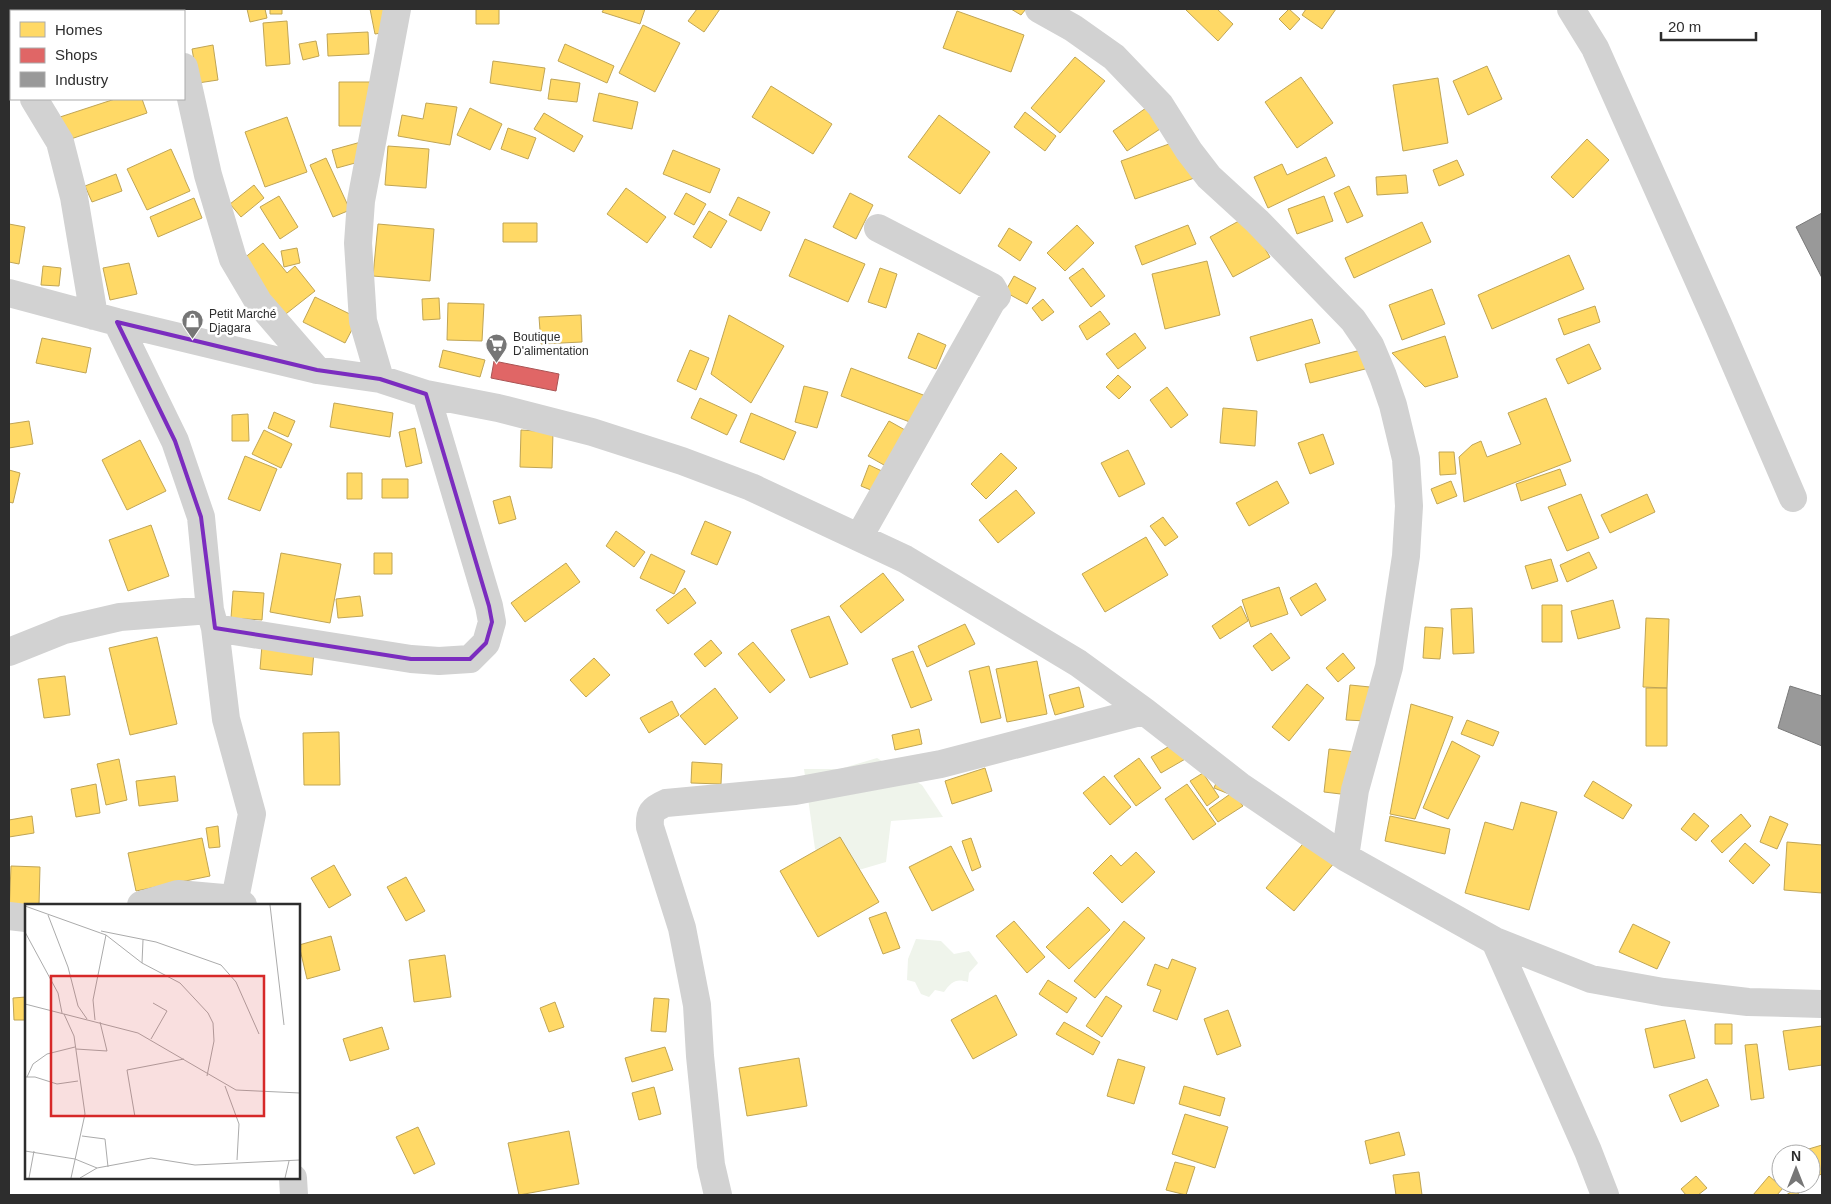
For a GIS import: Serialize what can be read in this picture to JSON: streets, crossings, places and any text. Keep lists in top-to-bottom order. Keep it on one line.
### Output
{"places":{"shop":["Petit Marché Djagara"],"supermarket":["Boutique D'alimentation"]},"legend":["Homes","Shops","Industry"],"scale_bar":"20 m","north":"top"}
